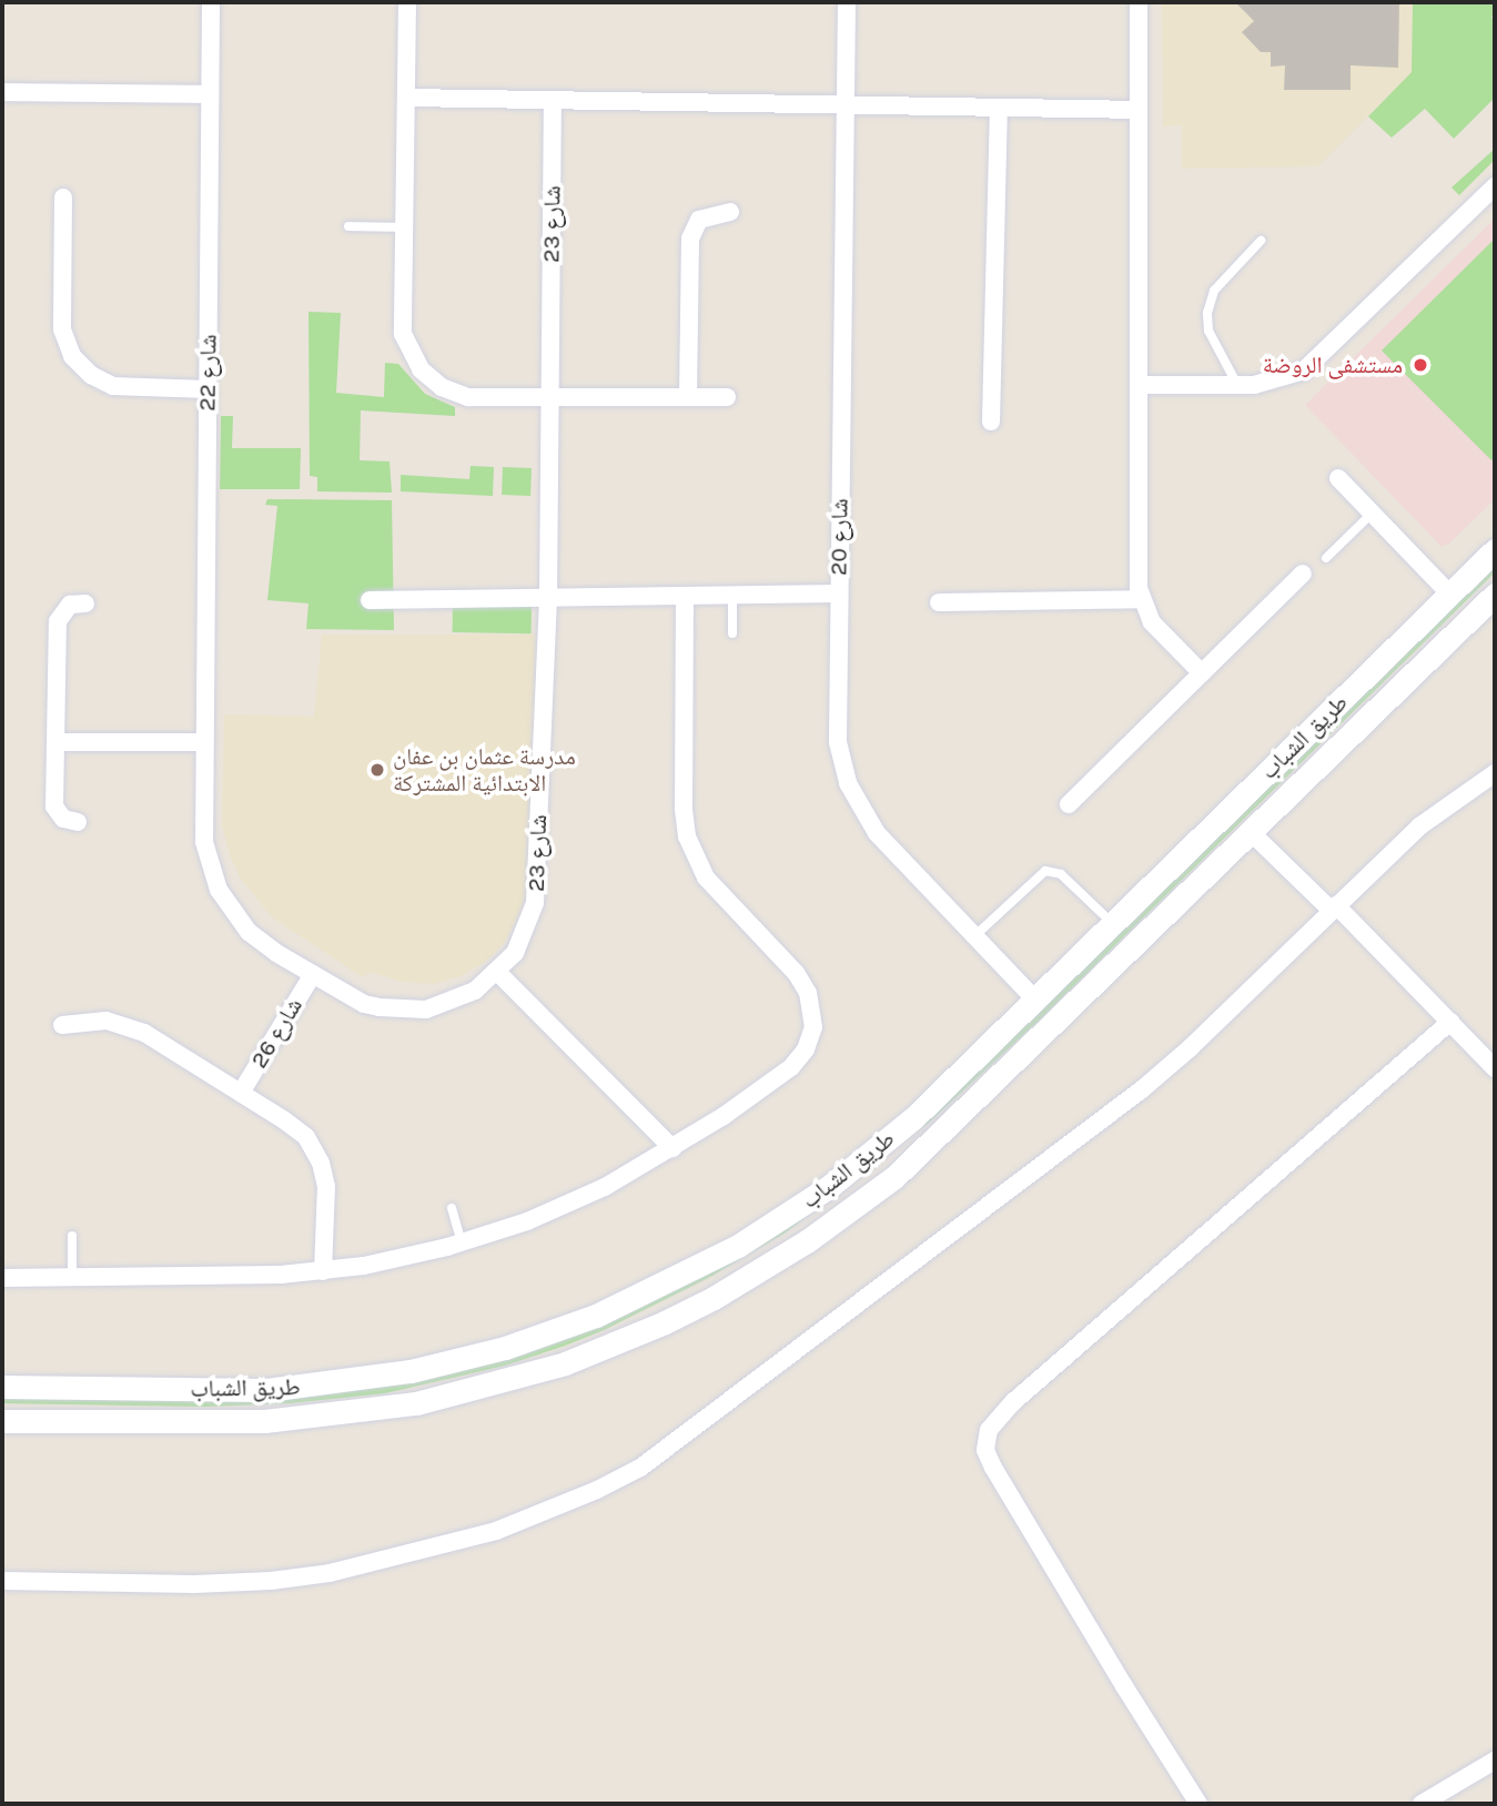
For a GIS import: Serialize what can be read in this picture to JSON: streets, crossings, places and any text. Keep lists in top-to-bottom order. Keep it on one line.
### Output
{"streets":{"main road":["طريق الشباب"],"street":["شارع 23","شارع 22","شارع 20","شارع 26"]},"crossings":[["شارع 23","شارع 22"],["شارع 23","شارع 26"],["شارع 20","طريق الشباب"]],"places":["مستشفى الروضة","مدرسة عثمان بن عفان الابتدائية المشتركة"]}
